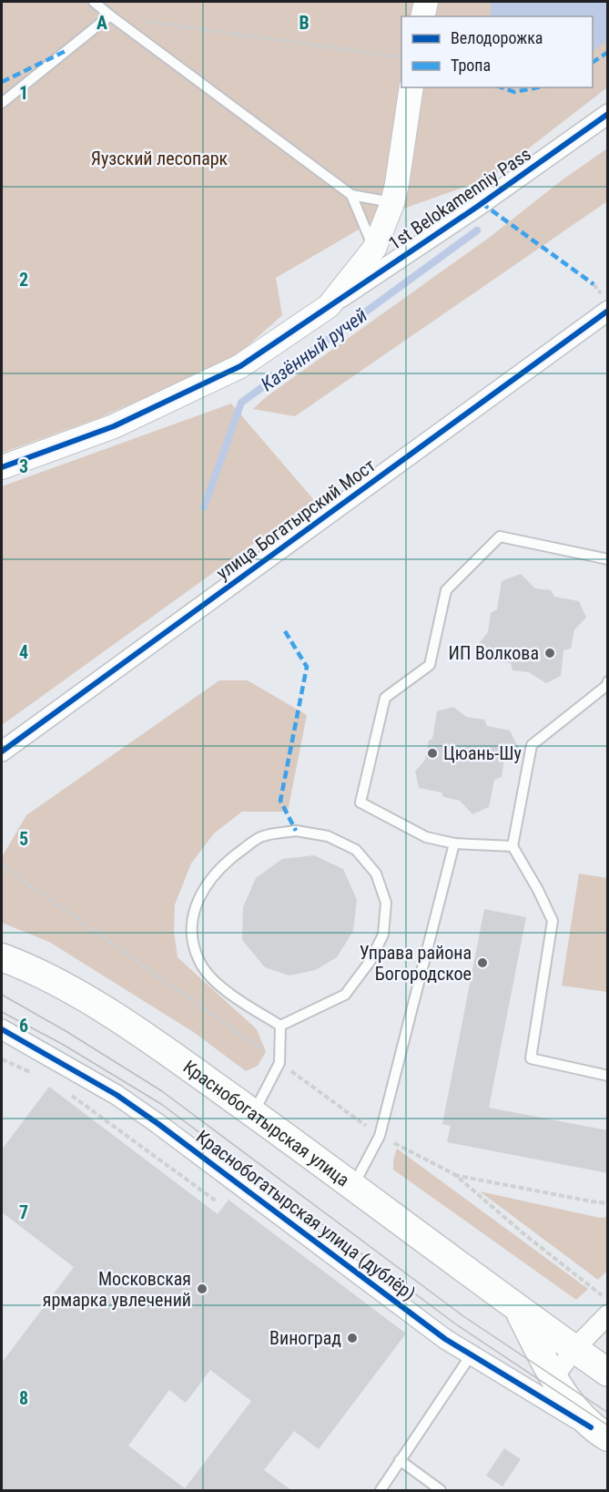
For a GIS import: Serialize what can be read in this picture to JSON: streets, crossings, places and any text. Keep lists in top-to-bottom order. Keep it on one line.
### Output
{"streets":{"main road":["Краснобогатырская улица"],"street":["1st Belokamenniy Pass","улица Богатырский Мост","Краснобогатырская улица (дублёр)"]},"crossings":[["Краснобогатырская улица","Краснобогатырская улица (дублёр)"]],"water":["Казённый ручей"],"parks":["Яузский лесопарк"],"places":["ИП Волкова","Цюань-Шу","Управа района Богородское","Московская ярмарка увлечений","Виноград"],"legend":["Велодорожка","Тропа"],"grid":{"columns":["A","B"],"rows":["1","2","3","4","5","6","7","8"]}}
